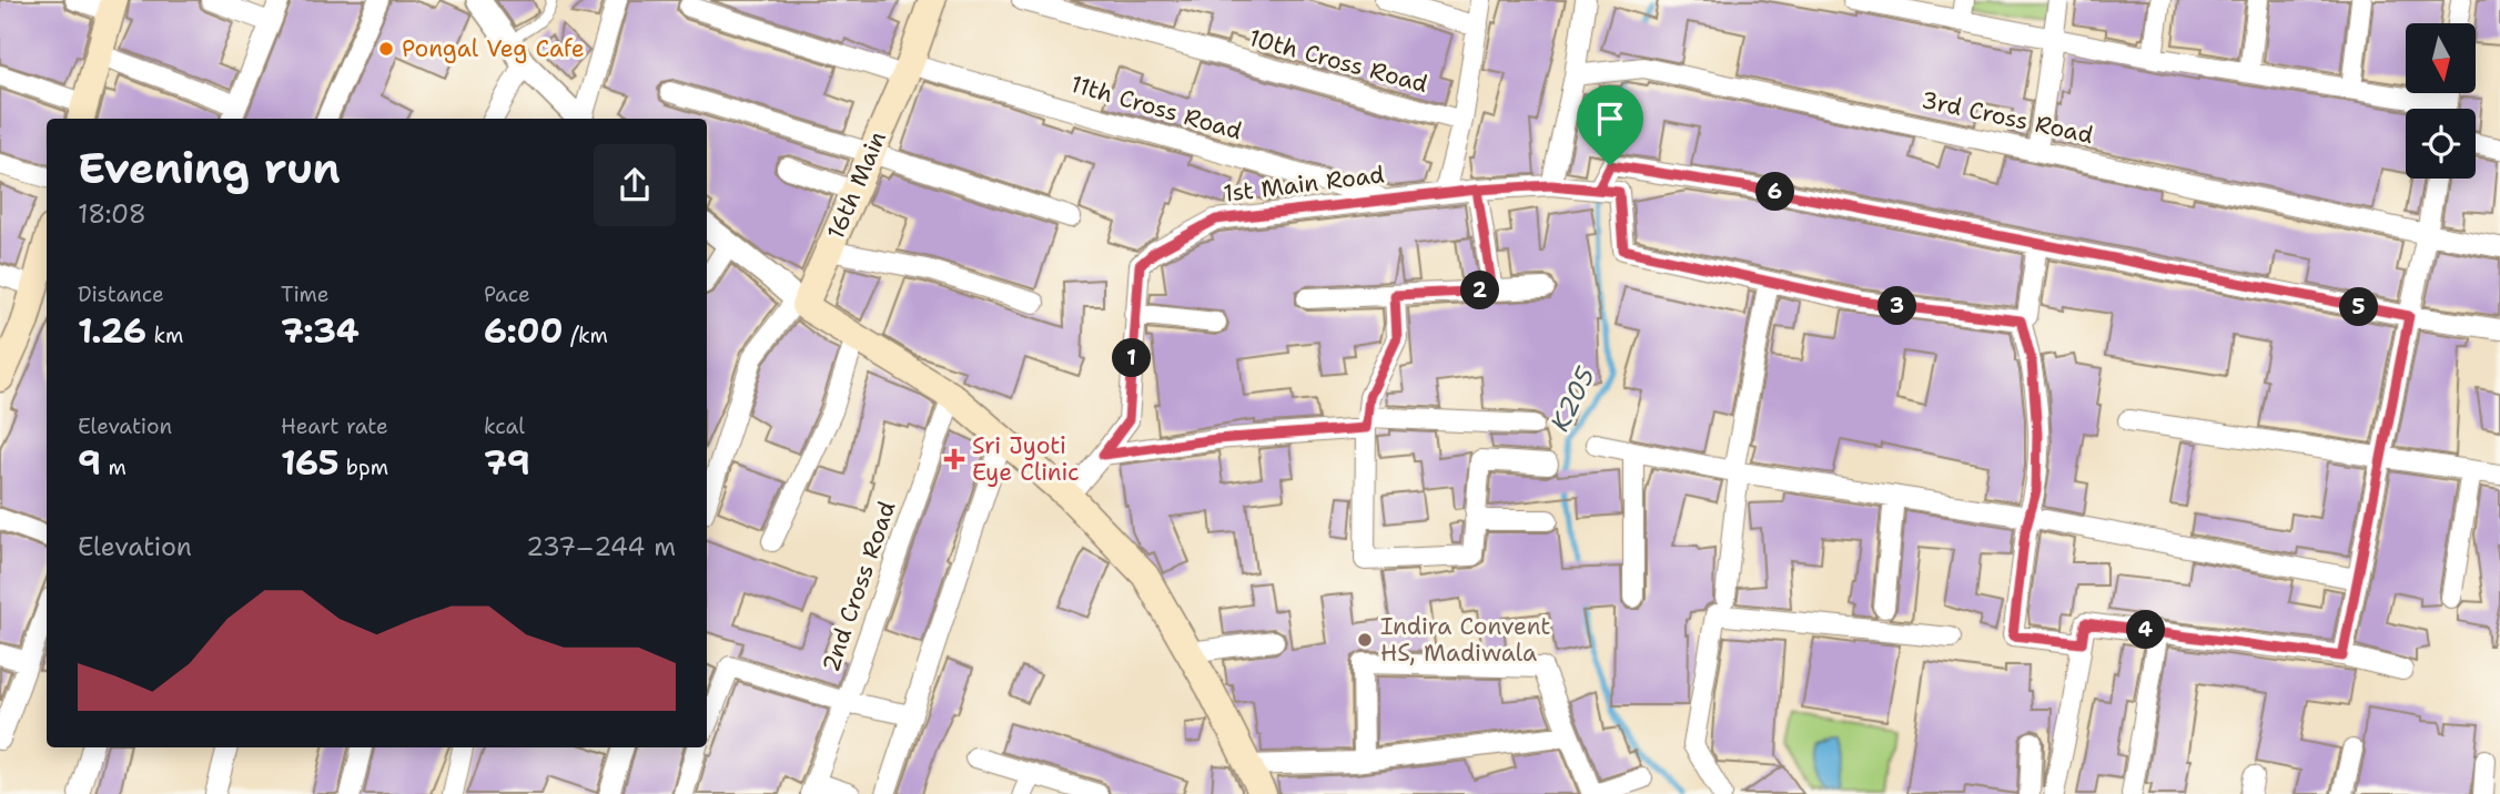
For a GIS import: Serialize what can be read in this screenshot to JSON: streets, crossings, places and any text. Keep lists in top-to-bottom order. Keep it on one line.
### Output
{"streets":{"main road":["16th Main"],"street":["10th Cross Road","11th Cross Road","3rd Cross Road","1st Main Road","2nd Cross Road"]},"crossings":[["11th Cross Road","1st Main Road"],["11th Cross Road","16th Main"]],"water":["K205"],"places":{"other":["Pongal Veg Cafe","Indira Convent HS, Madiwala"],"health":["Sri Jyoti Eye Clinic"]},"north":"bottom","page":{"heading":["Evening run","18:08"],"pins":["6","2","3","5","1","4"],"stats":[["Distance","1.26 km"],["Time","7:34"],["Pace","6:00 /km"],["Elevation","9 m"],["Heart rate","165 bpm"],["kcal","79"]],"chart":["Elevation","237–244 m"]}}
